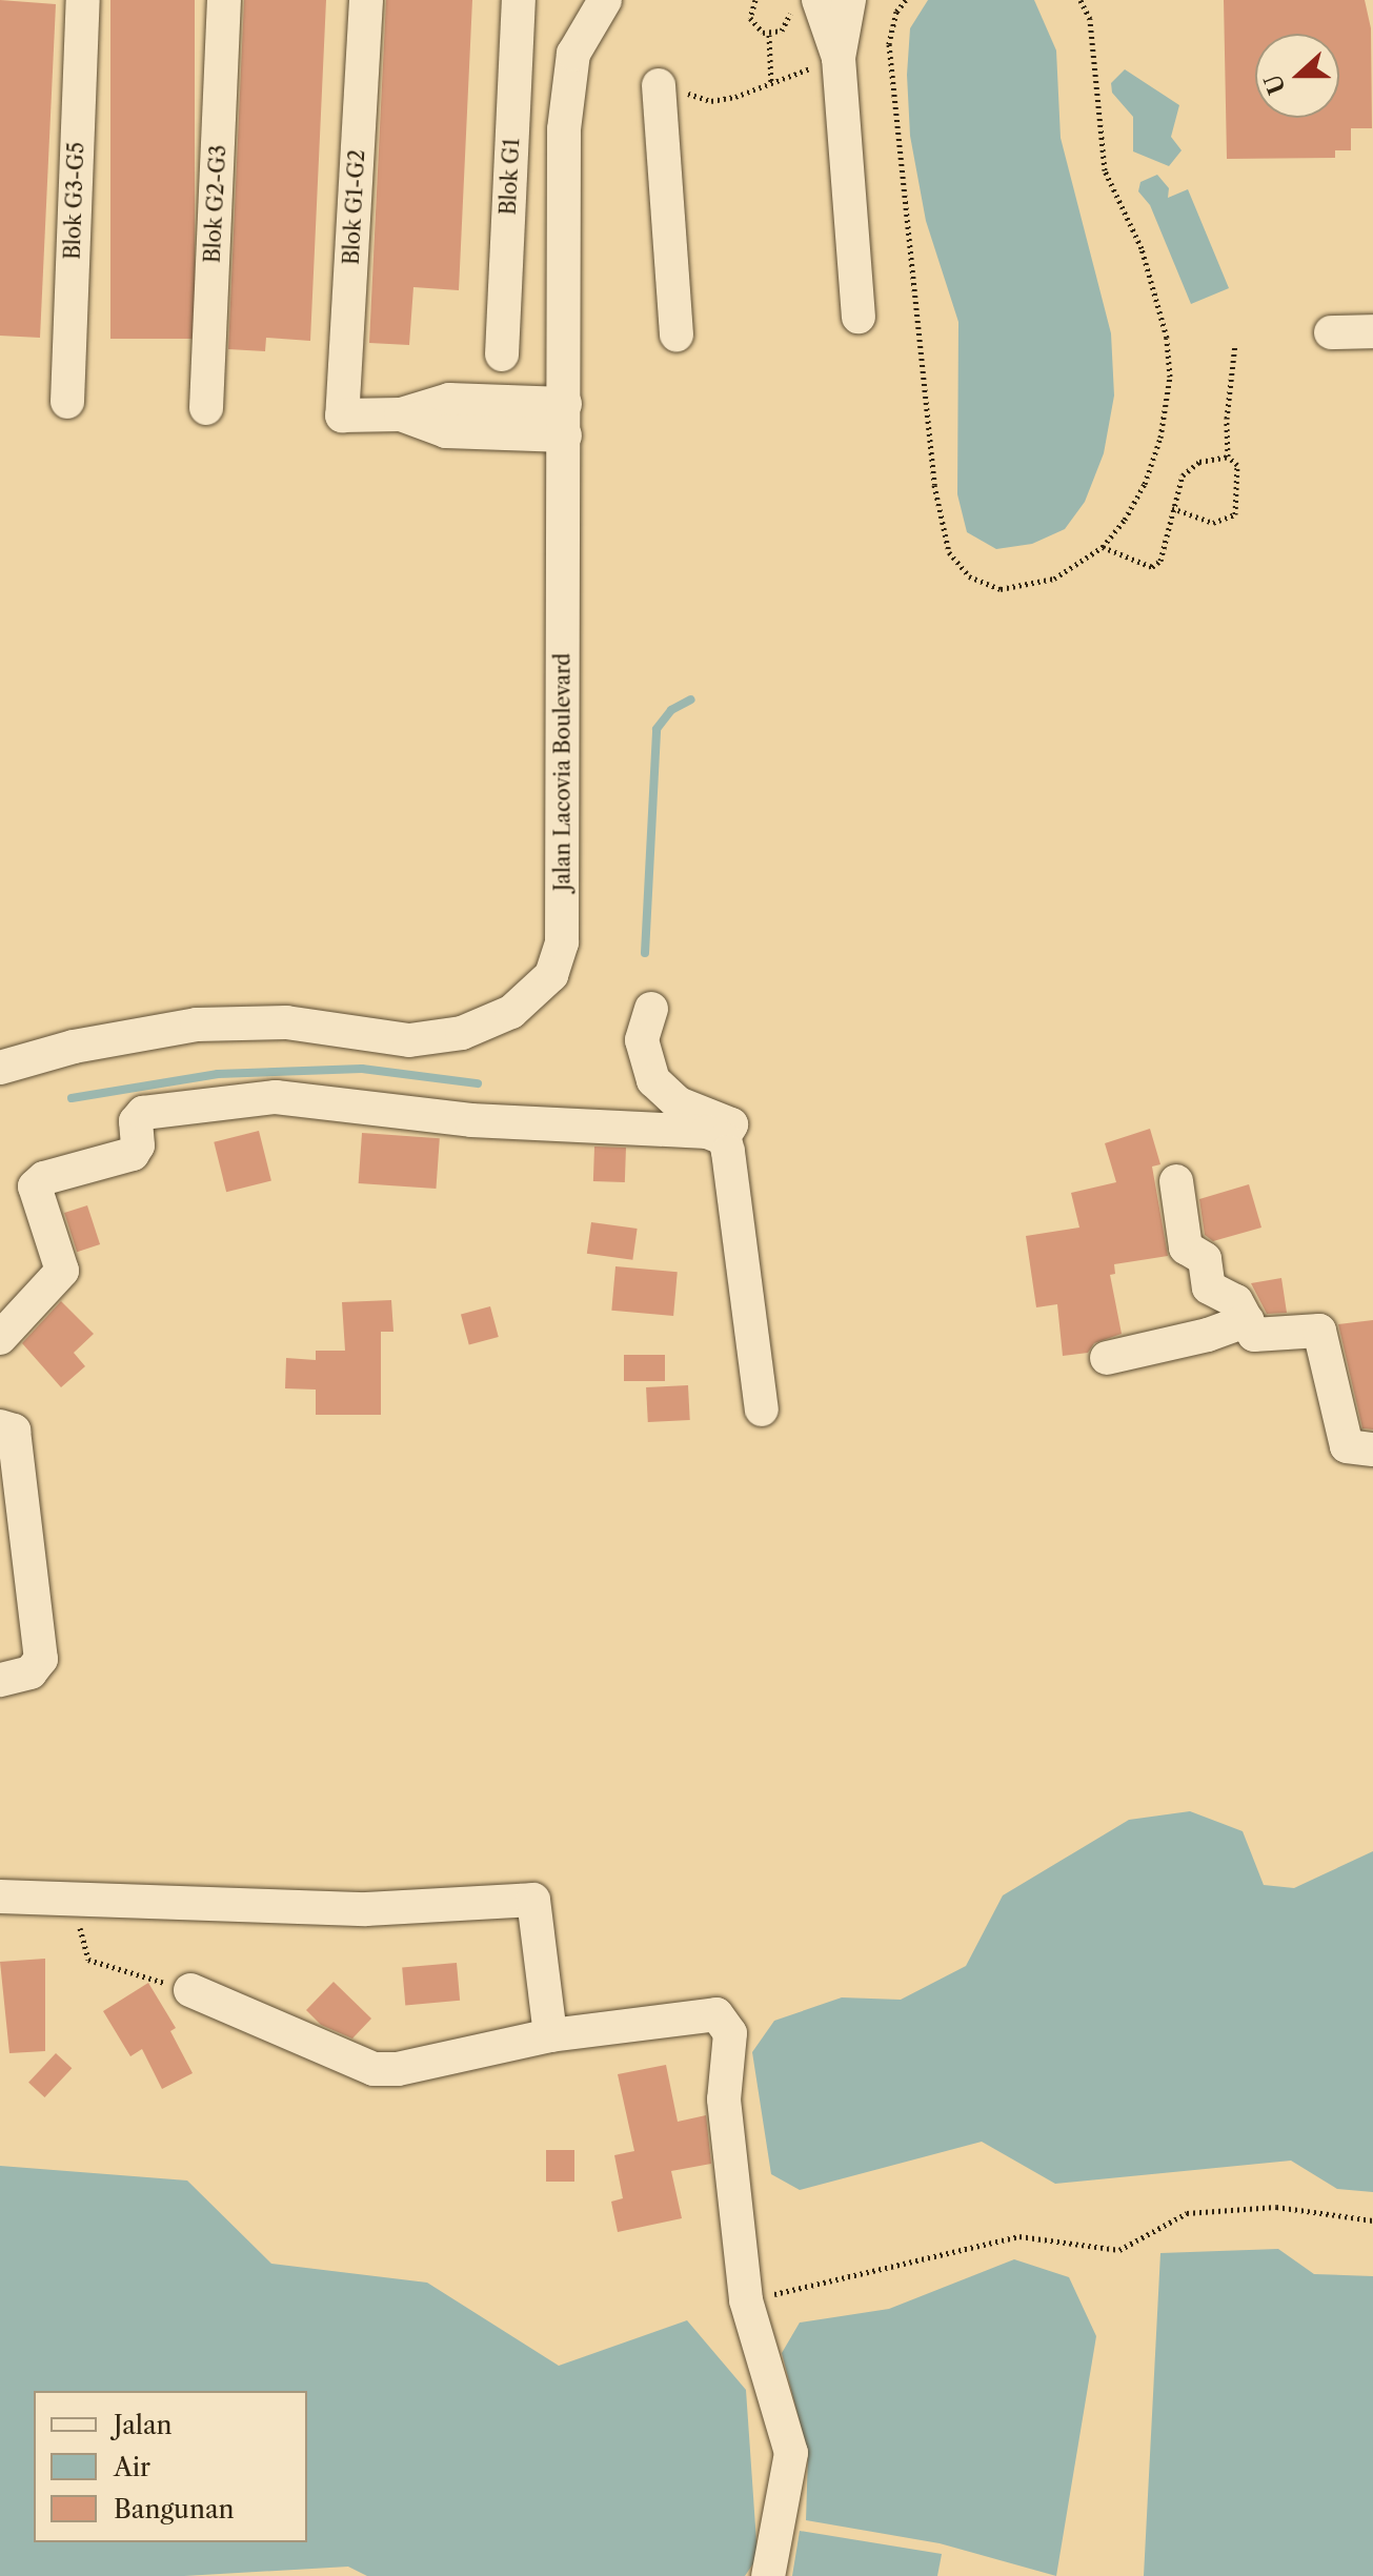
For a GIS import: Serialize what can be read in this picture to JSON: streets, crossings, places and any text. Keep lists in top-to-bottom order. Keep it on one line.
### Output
{"streets":{"street":["Blok G1","Blok G3-G5","Blok G2-G3","Blok G1-G2","Jalan Lacovia Boulevard"]},"crossings":[["Blok G1-G2","Jalan Lacovia Boulevard"]],"legend":["Jalan","Air","Bangunan"],"north":"left"}
